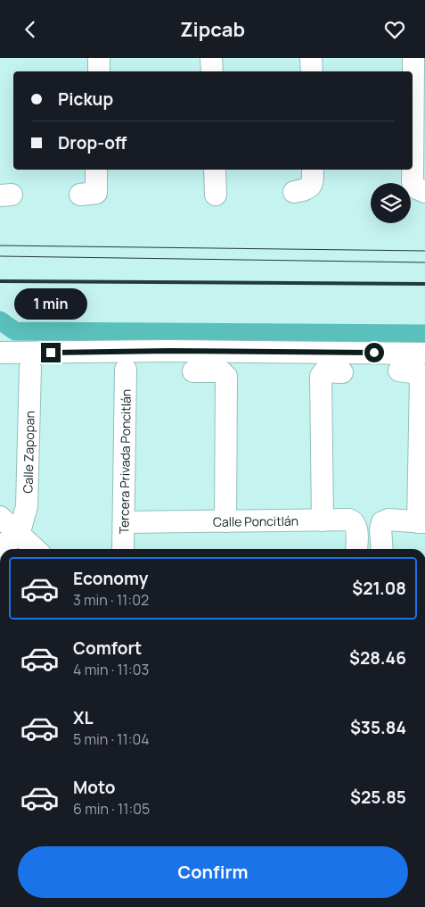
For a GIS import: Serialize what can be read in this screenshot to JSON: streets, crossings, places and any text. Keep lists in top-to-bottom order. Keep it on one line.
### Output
{"streets":{"street":["Calle Zapopan","Tercera Privada Poncitlán","Calle Poncitlán"]},"crossings":[["Tercera Privada Poncitlán","Calle Poncitlán"]],"page":{"header":"Zipcab","banner":["Pickup","Drop-off"],"bubble":"1 min","list":[{"name":"Economy","note":"3 min · 11:02","value":"$21.08"},{"name":"Comfort","note":"4 min · 11:03","value":"$28.46"},{"name":"XL","note":"5 min · 11:04","value":"$35.84"},{"name":"Moto","note":"6 min · 11:05","value":"$25.85"}],"buttons":"Confirm"}}
